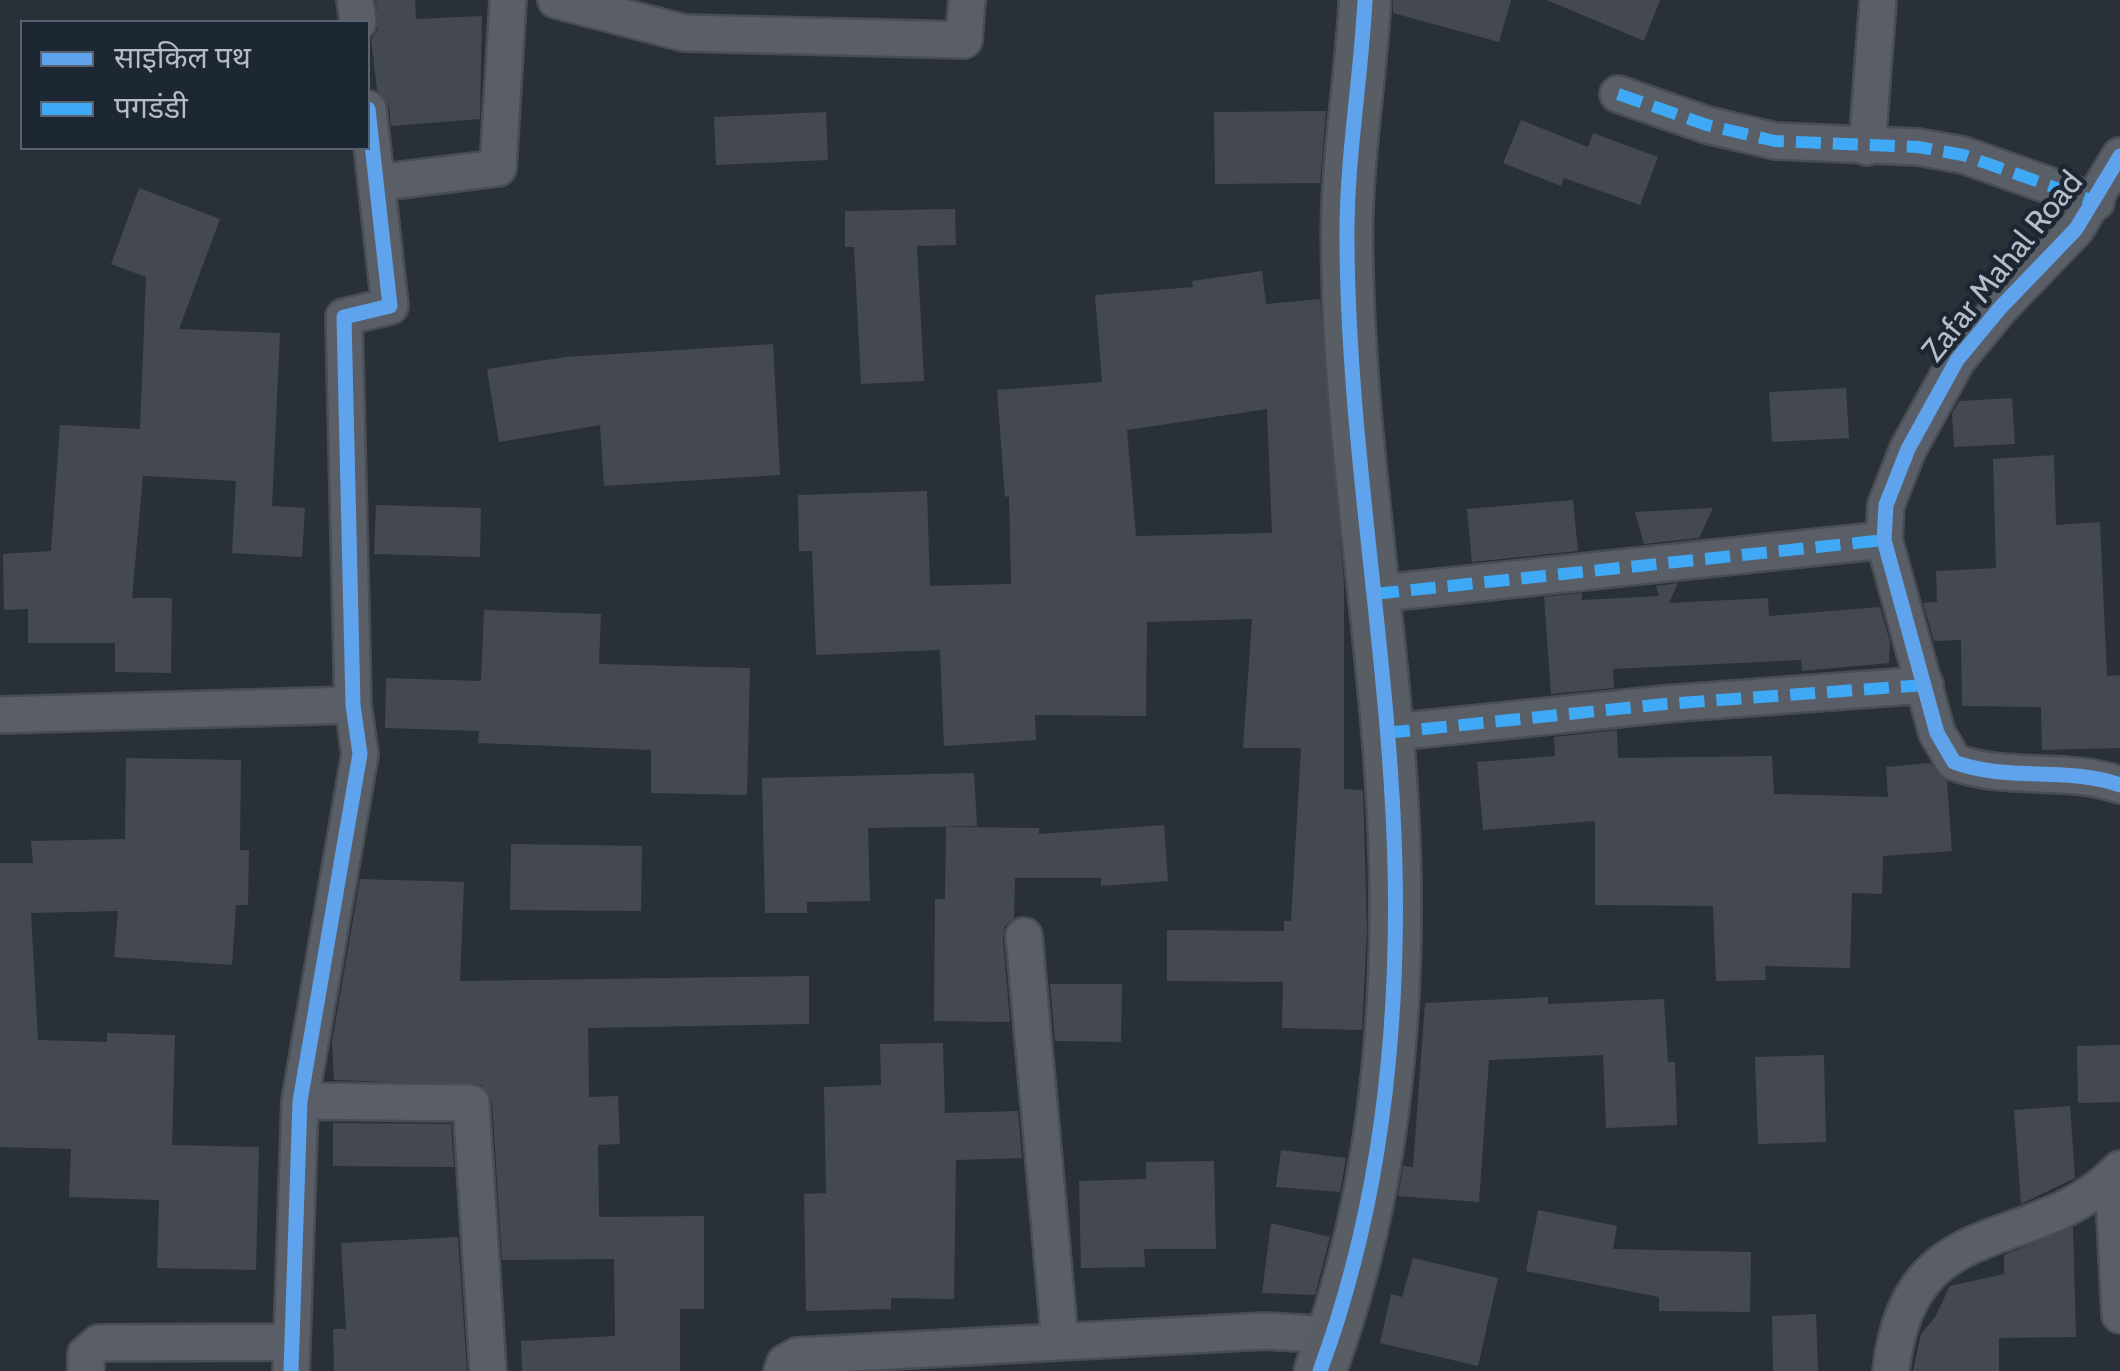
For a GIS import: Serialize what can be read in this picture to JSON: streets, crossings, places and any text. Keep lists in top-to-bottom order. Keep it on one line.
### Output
{"streets":{"street":["Zafar Mahal Road"]},"legend":["साइकिल पथ","पगडंडी"]}
